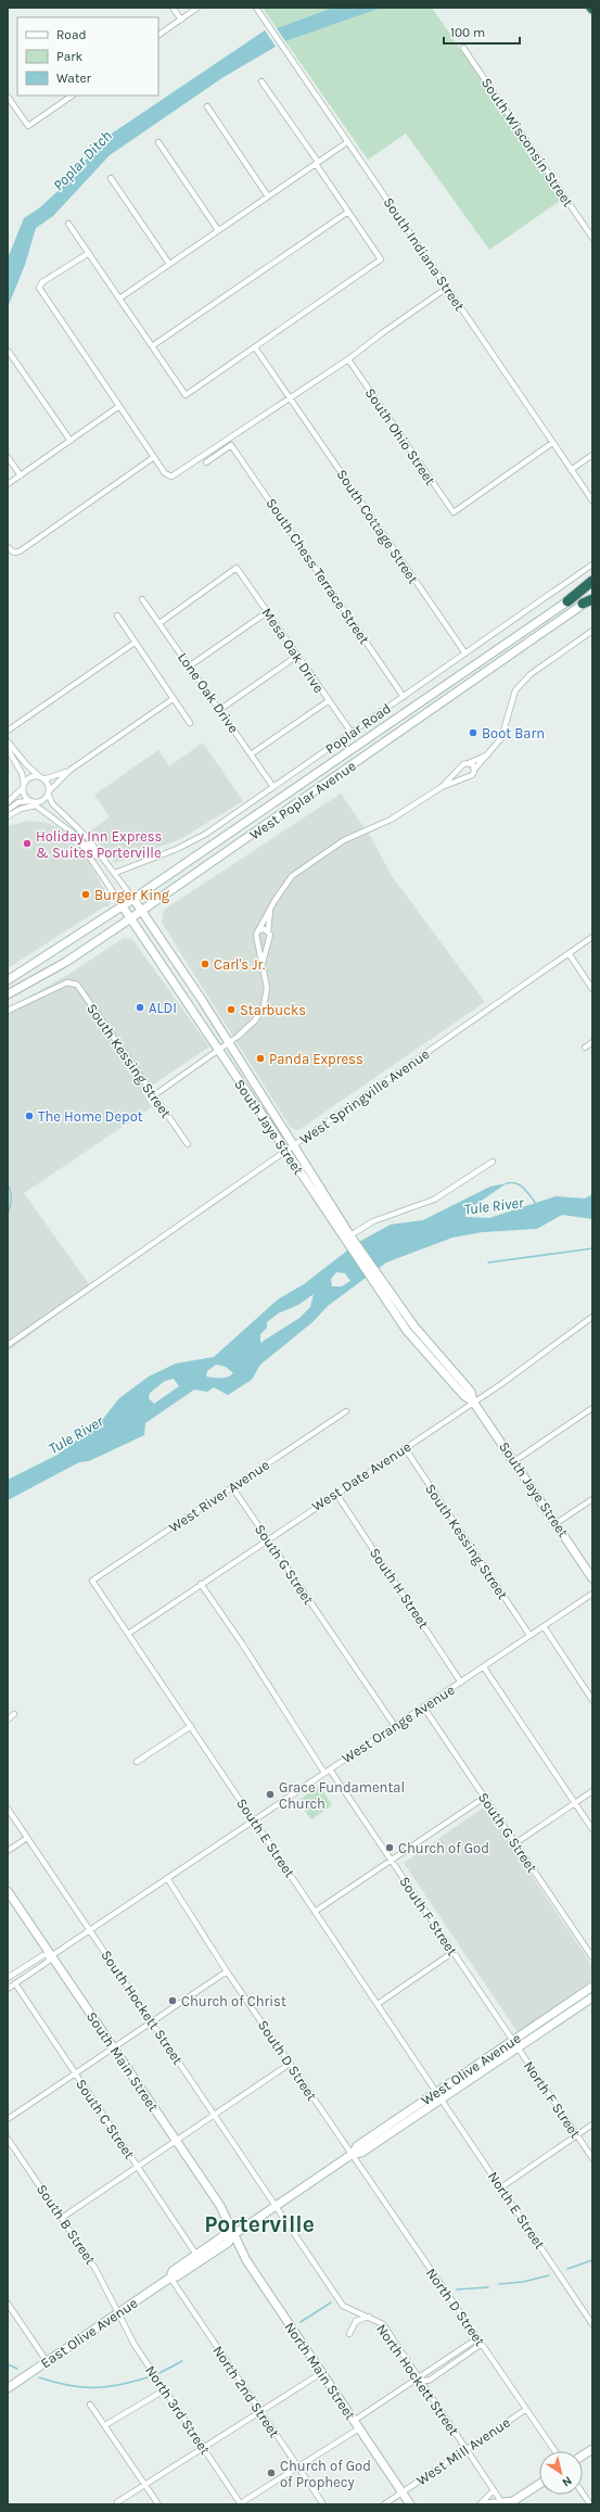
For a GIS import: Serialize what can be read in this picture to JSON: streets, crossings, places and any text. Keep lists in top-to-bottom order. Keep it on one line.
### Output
{"streets":{"main road":["West Poplar Avenue","South Jaye Street","South Main Street","West Olive Avenue","East Olive Avenue","North Main Street"],"street":["South Wisconsin Street","South Indiana Street","South Ohio Street","South Cottage Street","South Chess Terrace Street","Mesa Oak Drive","Lone Oak Drive","Poplar Road","South Kessing Street","West Springville Avenue","West Date Avenue","West River Avenue","South G Street","South H Street","West Orange Avenue","South E Street","South F Street","South Hockett Street","South D Street","North F Street","South C Street","North E Street","South B Street","North D Street","North Hockett Street","North 2nd Street","North 3rd Street","West Mill Avenue"]},"crossings":[["South Indiana Street","South Ohio Street"],["South Cottage Street","Poplar Road"],["South Chess Terrace Street","Poplar Road"],["Mesa Oak Drive","Lone Oak Drive"],["Mesa Oak Drive","Poplar Road"],["Lone Oak Drive","Poplar Road"],["Poplar Road","South Jaye Street"],["West Poplar Avenue","South Jaye Street"],["South Kessing Street","West Date Avenue"],["South Kessing Street","West Orange Avenue"],["West Springville Avenue","South Jaye Street"],["South Jaye Street","West Date Avenue"],["West Date Avenue","South G Street"],["West Date Avenue","South H Street"],["West Date Avenue","South E Street"],["West River Avenue","South G Street"],["West River Avenue","South E Street"],["South G Street","West Orange Avenue"],["South H Street","West Orange Avenue"],["West Orange Avenue","South E Street"],["West Orange Avenue","South F Street"],["West Orange Avenue","South Hockett Street"],["West Orange Avenue","South D Street"],["West Orange Avenue","South Main Street"],["South E Street","West Olive Avenue"],["South E Street","North E Street"],["South F Street","West Olive Avenue"],["South F Street","North F Street"],["South Hockett Street","West Olive Avenue"],["South Hockett Street","North Hockett Street"],["South D Street","West Olive Avenue"],["South D Street","North D Street"],["South Main Street","West Olive Avenue"],["South Main Street","East Olive Avenue"],["South Main Street","North Main Street"],["West Olive Avenue","North F Street"],["West Olive Avenue","North E Street"],["West Olive Avenue","North D Street"],["West Olive Avenue","East Olive Avenue"],["West Olive Avenue","North Main Street"],["West Olive Avenue","North Hockett Street"],["South C Street","East Olive Avenue"],["South B Street","East Olive Avenue"],["South B Street","North 3rd Street"],["North D Street","West Mill Avenue"],["East Olive Avenue","North Main Street"],["East Olive Avenue","North 2nd Street"],["East Olive Avenue","North 3rd Street"],["North Main Street","West Mill Avenue"],["North Hockett Street","West Mill Avenue"]],"districts":["Porterville"],"water":["Poplar Ditch","Tule River"],"places":["Boot Barn","Holiday Inn Express & Suites Porterville","Burger King","Carl's Jr.","ALDI","Starbucks","Panda Express","The Home Depot","Grace Fundamental Church","Church of God","Church of Christ","Church of God of Prophecy"],"legend":["Road","Park","Water"],"scale_bar":"100 m","north":"bottom right"}
